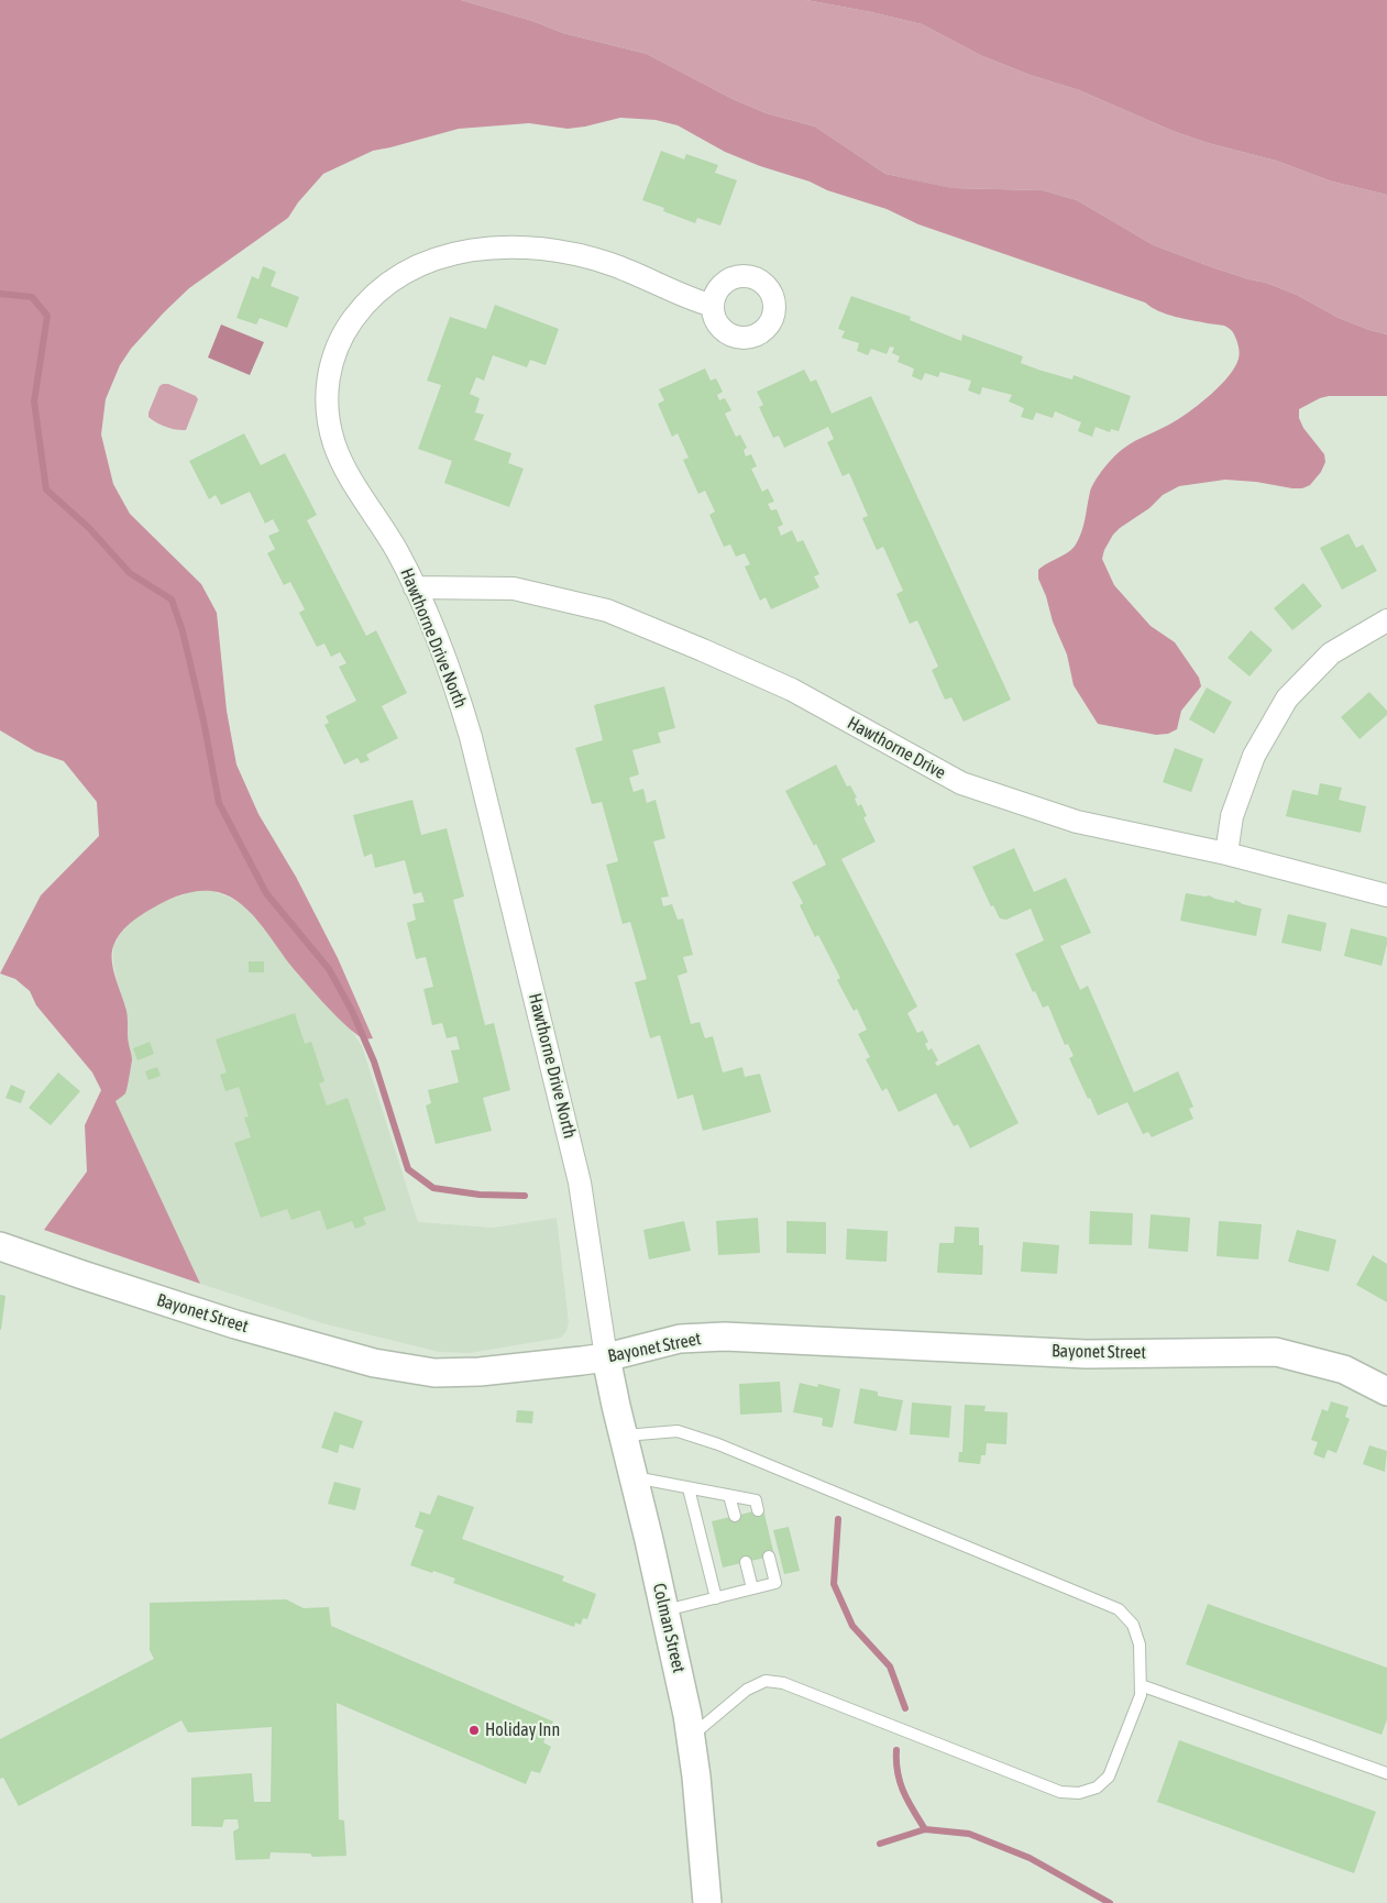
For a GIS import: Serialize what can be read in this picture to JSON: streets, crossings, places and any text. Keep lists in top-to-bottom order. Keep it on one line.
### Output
{"streets":{"street":["Hawthorne Drive North","Hawthorne Drive","Bayonet Street","Colman Street"]},"crossings":[["Hawthorne Drive North","Hawthorne Drive"],["Hawthorne Drive North","Bayonet Street"],["Hawthorne Drive North","Colman Street"],["Bayonet Street","Colman Street"]],"places":["Holiday Inn"]}
